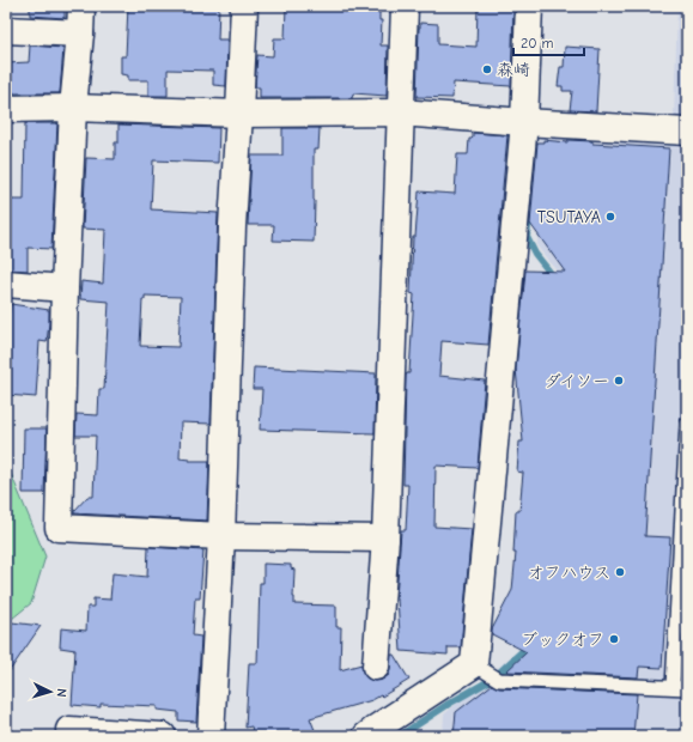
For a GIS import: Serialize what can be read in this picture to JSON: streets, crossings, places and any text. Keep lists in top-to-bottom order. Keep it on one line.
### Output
{"places":["森崎","TSUTAYA","ダイソー","オフハウス","ブックオフ"],"scale_bar":"20 m","north":"right"}
